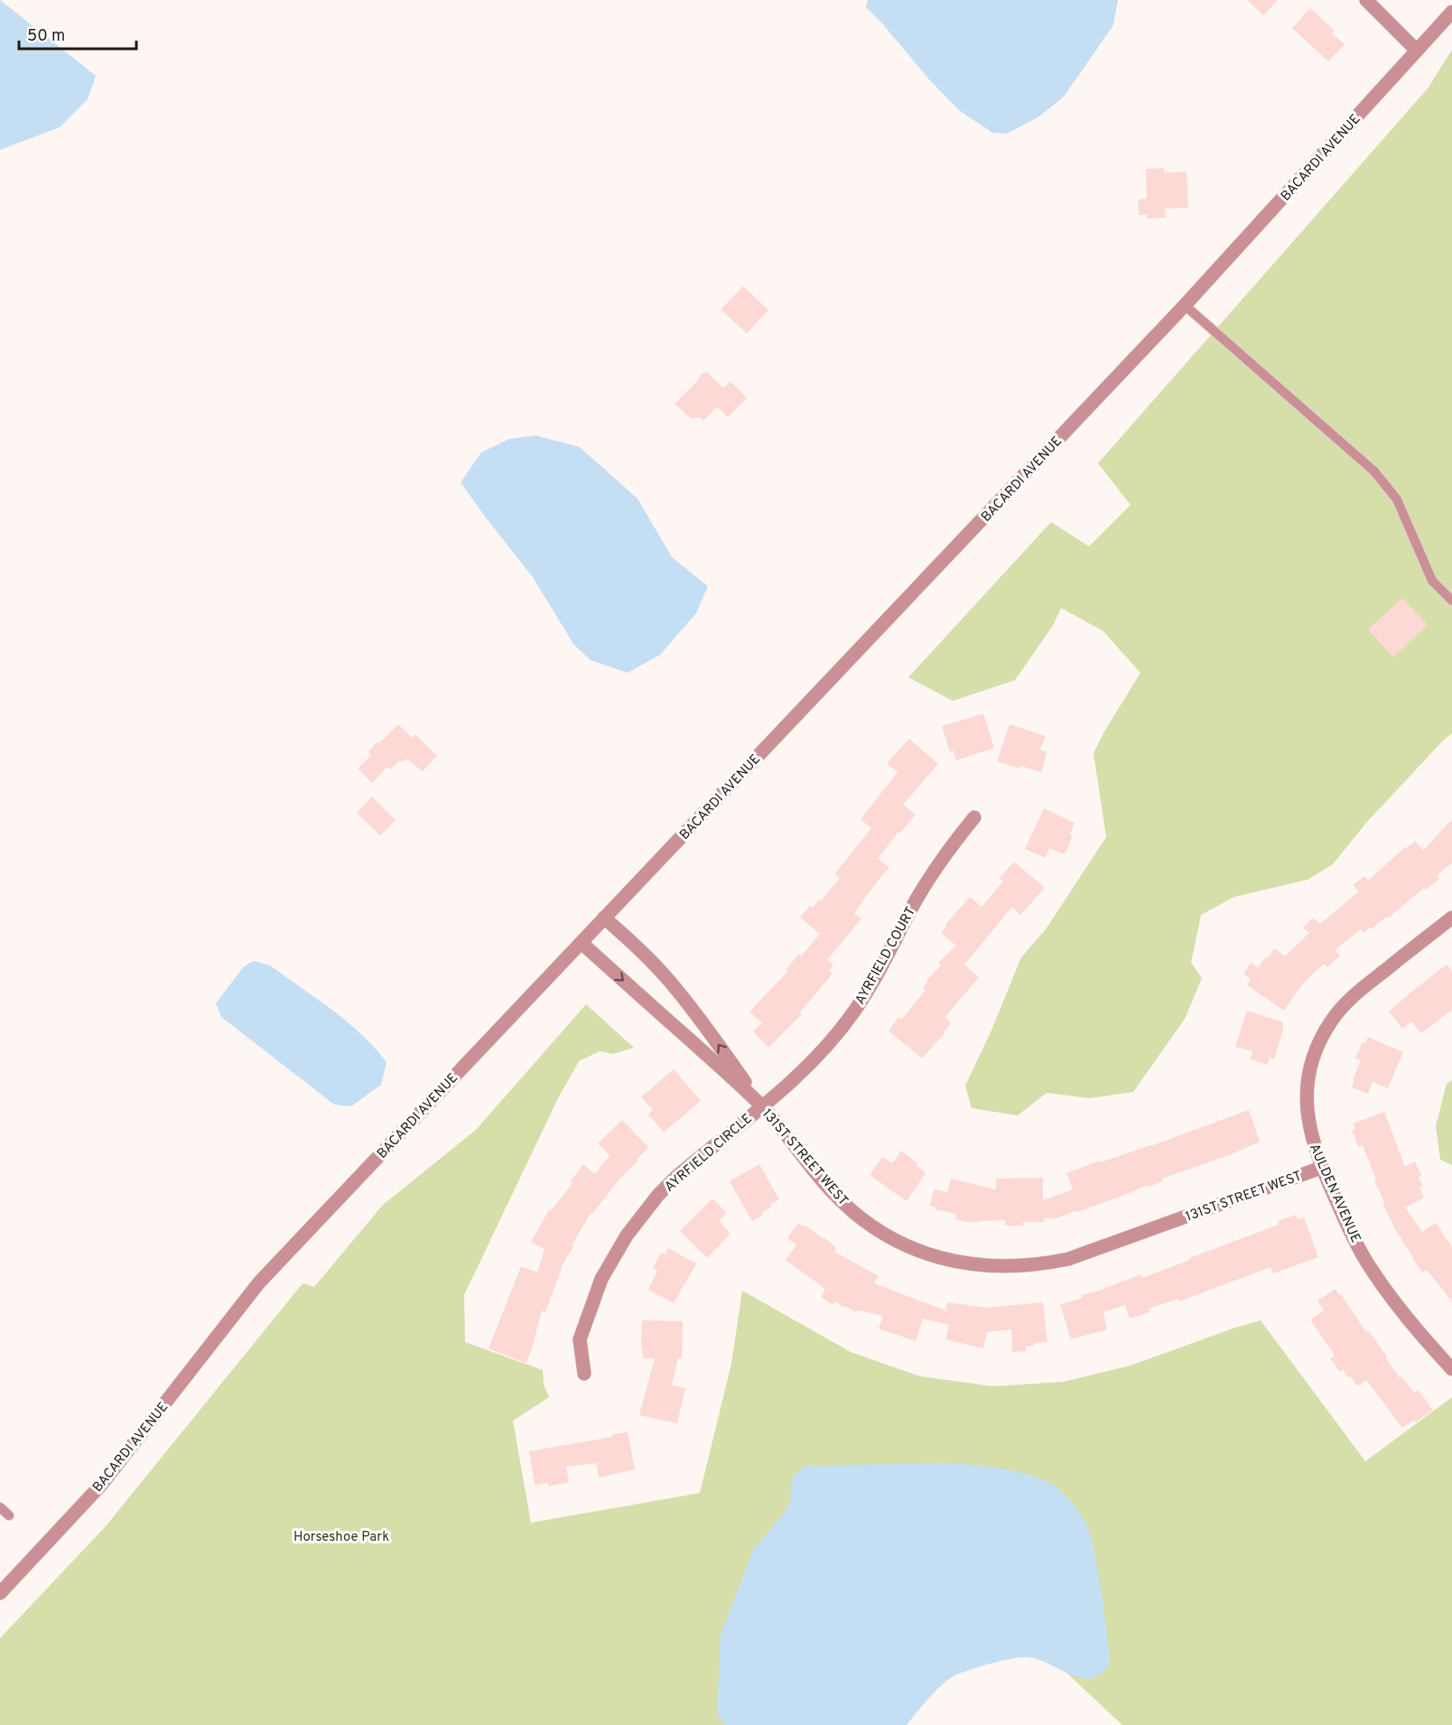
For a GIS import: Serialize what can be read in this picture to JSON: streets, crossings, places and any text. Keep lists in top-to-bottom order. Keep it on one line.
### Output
{"streets":{"street":["BACARDI AVENUE","AYRFIELD COURT","AYRFIELD CIRCLE","131ST STREET WEST","AULDEN AVENUE"]},"crossings":[["BACARDI AVENUE","131ST STREET WEST"],["AYRFIELD COURT","AYRFIELD CIRCLE"],["AYRFIELD COURT","131ST STREET WEST"],["AYRFIELD CIRCLE","131ST STREET WEST"],["131ST STREET WEST","AULDEN AVENUE"]],"parks":["Horseshoe Park"],"scale_bar":"50 m"}
